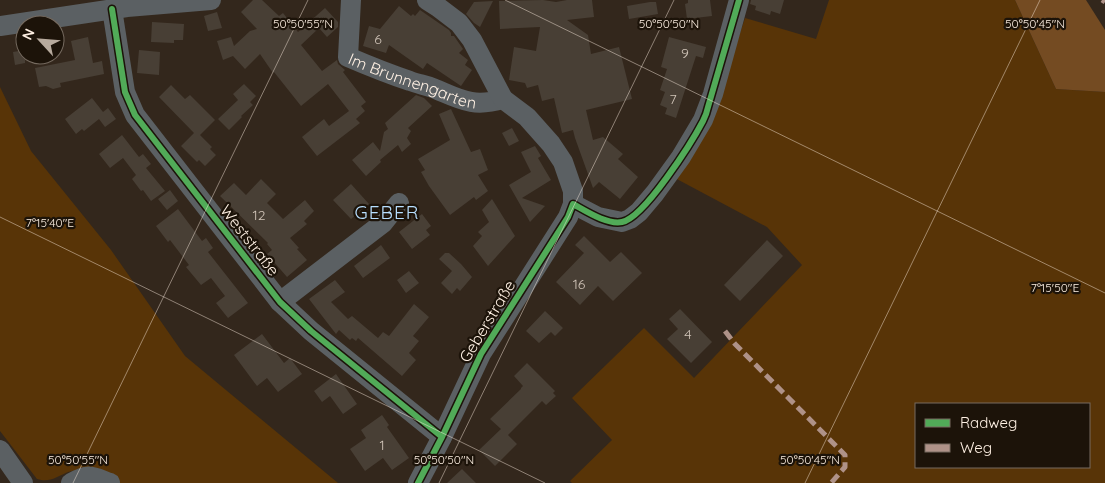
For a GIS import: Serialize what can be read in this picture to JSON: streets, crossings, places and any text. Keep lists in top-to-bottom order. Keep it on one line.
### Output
{"streets":{"street":["Im Brunnengarten","Weststraße","Geberstraße"]},"crossings":[["Weststraße","Geberstraße"]],"districts":["GEBER"],"house_numbers":["6","9","7","12","16","4","1"],"legend":["Radweg","Weg"],"north":"top left","coordinates":["50°50'55\"N","50°50'50\"N","50°50'45\"N","7°15'40\"E","7°15'50\"E"]}
